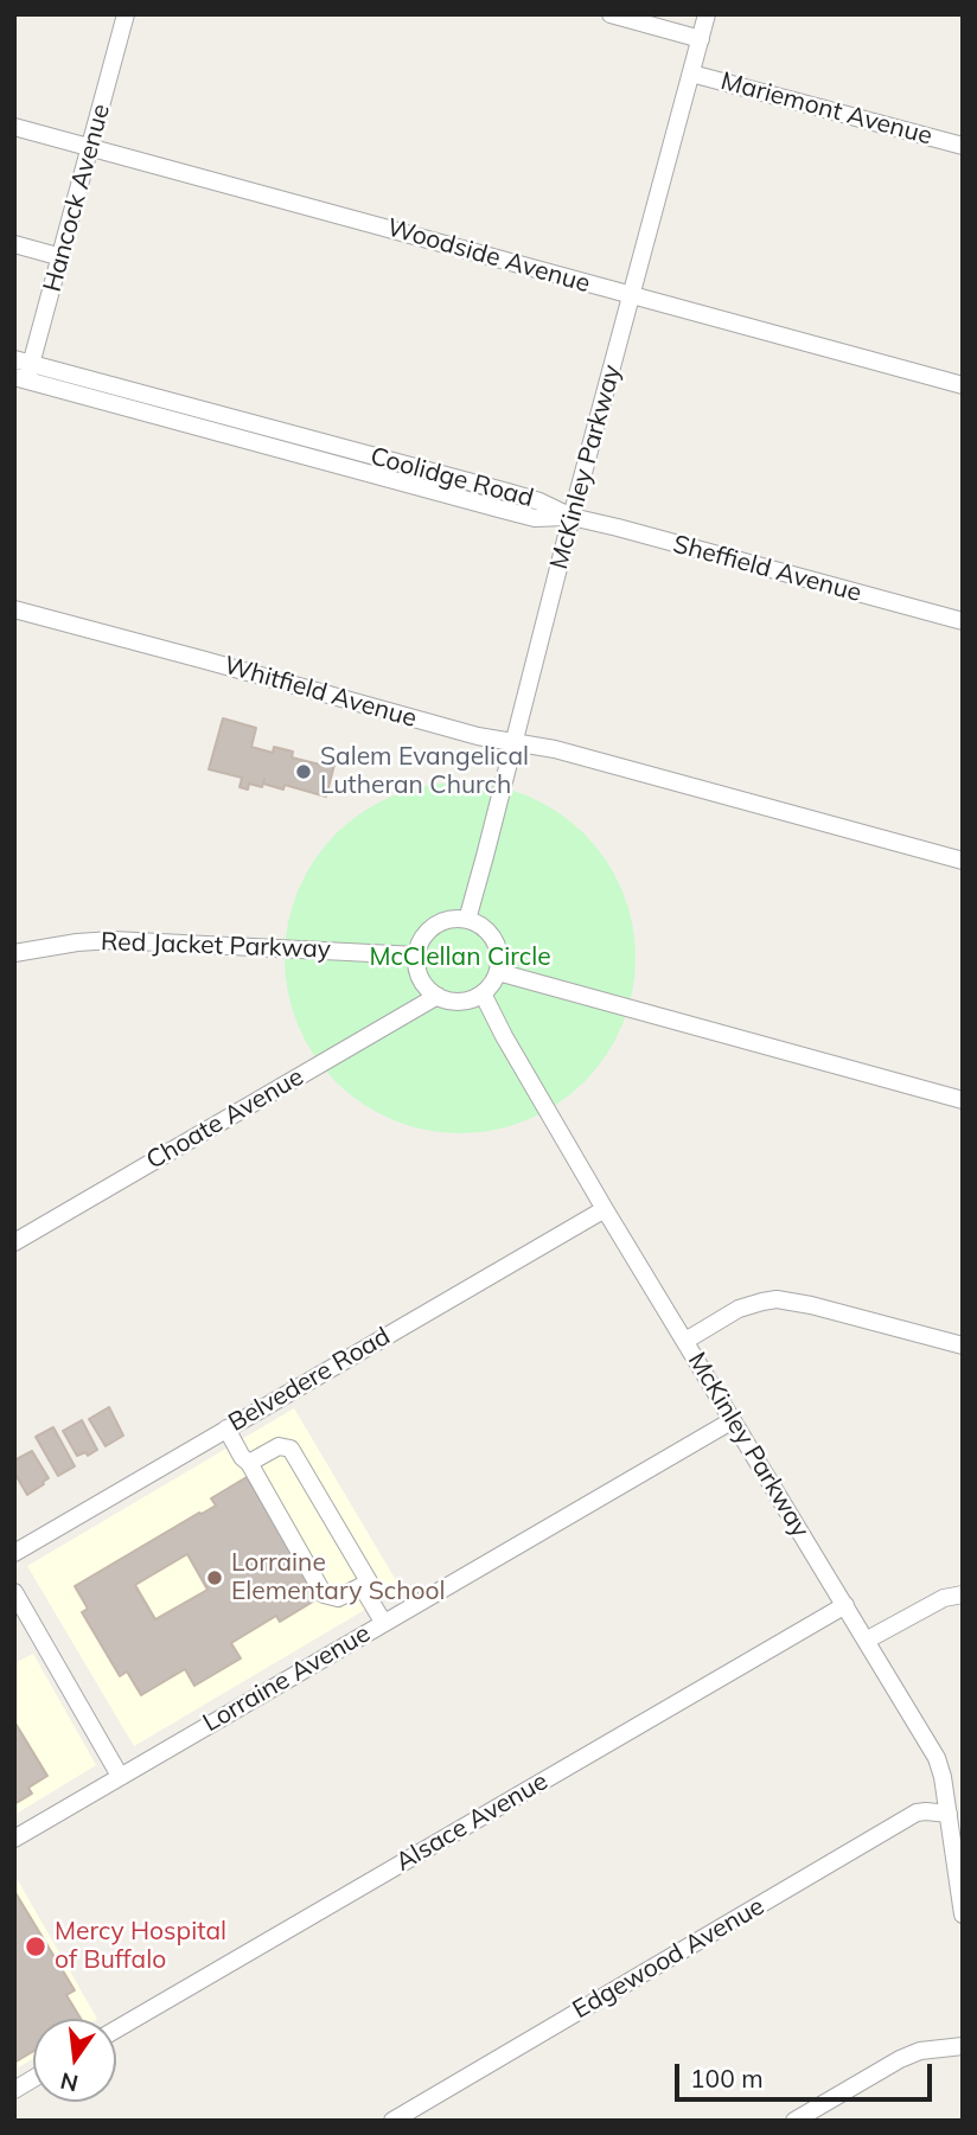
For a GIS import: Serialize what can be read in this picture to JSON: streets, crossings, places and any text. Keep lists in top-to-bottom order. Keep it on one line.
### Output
{"streets":{"street":["Mariemont Avenue","Hancock Avenue","Woodside Avenue","McKinley Parkway","Coolidge Road","Sheffield Avenue","Whitfield Avenue","Red Jacket Parkway","Choate Avenue","Belvedere Road","Lorraine Avenue","Alsace Avenue","Edgewood Avenue"]},"crossings":[["Mariemont Avenue","McKinley Parkway"],["Hancock Avenue","Woodside Avenue"],["Hancock Avenue","Coolidge Road"],["Woodside Avenue","McKinley Parkway"],["McKinley Parkway","Coolidge Road"],["McKinley Parkway","Sheffield Avenue"],["McKinley Parkway","Whitfield Avenue"],["McKinley Parkway","Red Jacket Parkway"],["McKinley Parkway","Choate Avenue"],["McKinley Parkway","Belvedere Road"],["McKinley Parkway","Lorraine Avenue"],["McKinley Parkway","Alsace Avenue"],["McKinley Parkway","Edgewood Avenue"],["Coolidge Road","Sheffield Avenue"],["Red Jacket Parkway","Choate Avenue"]],"parks":["McClellan Circle"],"places":["Salem Evangelical Lutheran Church","Lorraine Elementary School","Mercy Hospital of Buffalo"],"scale_bar":"100 m","north":"bottom"}
